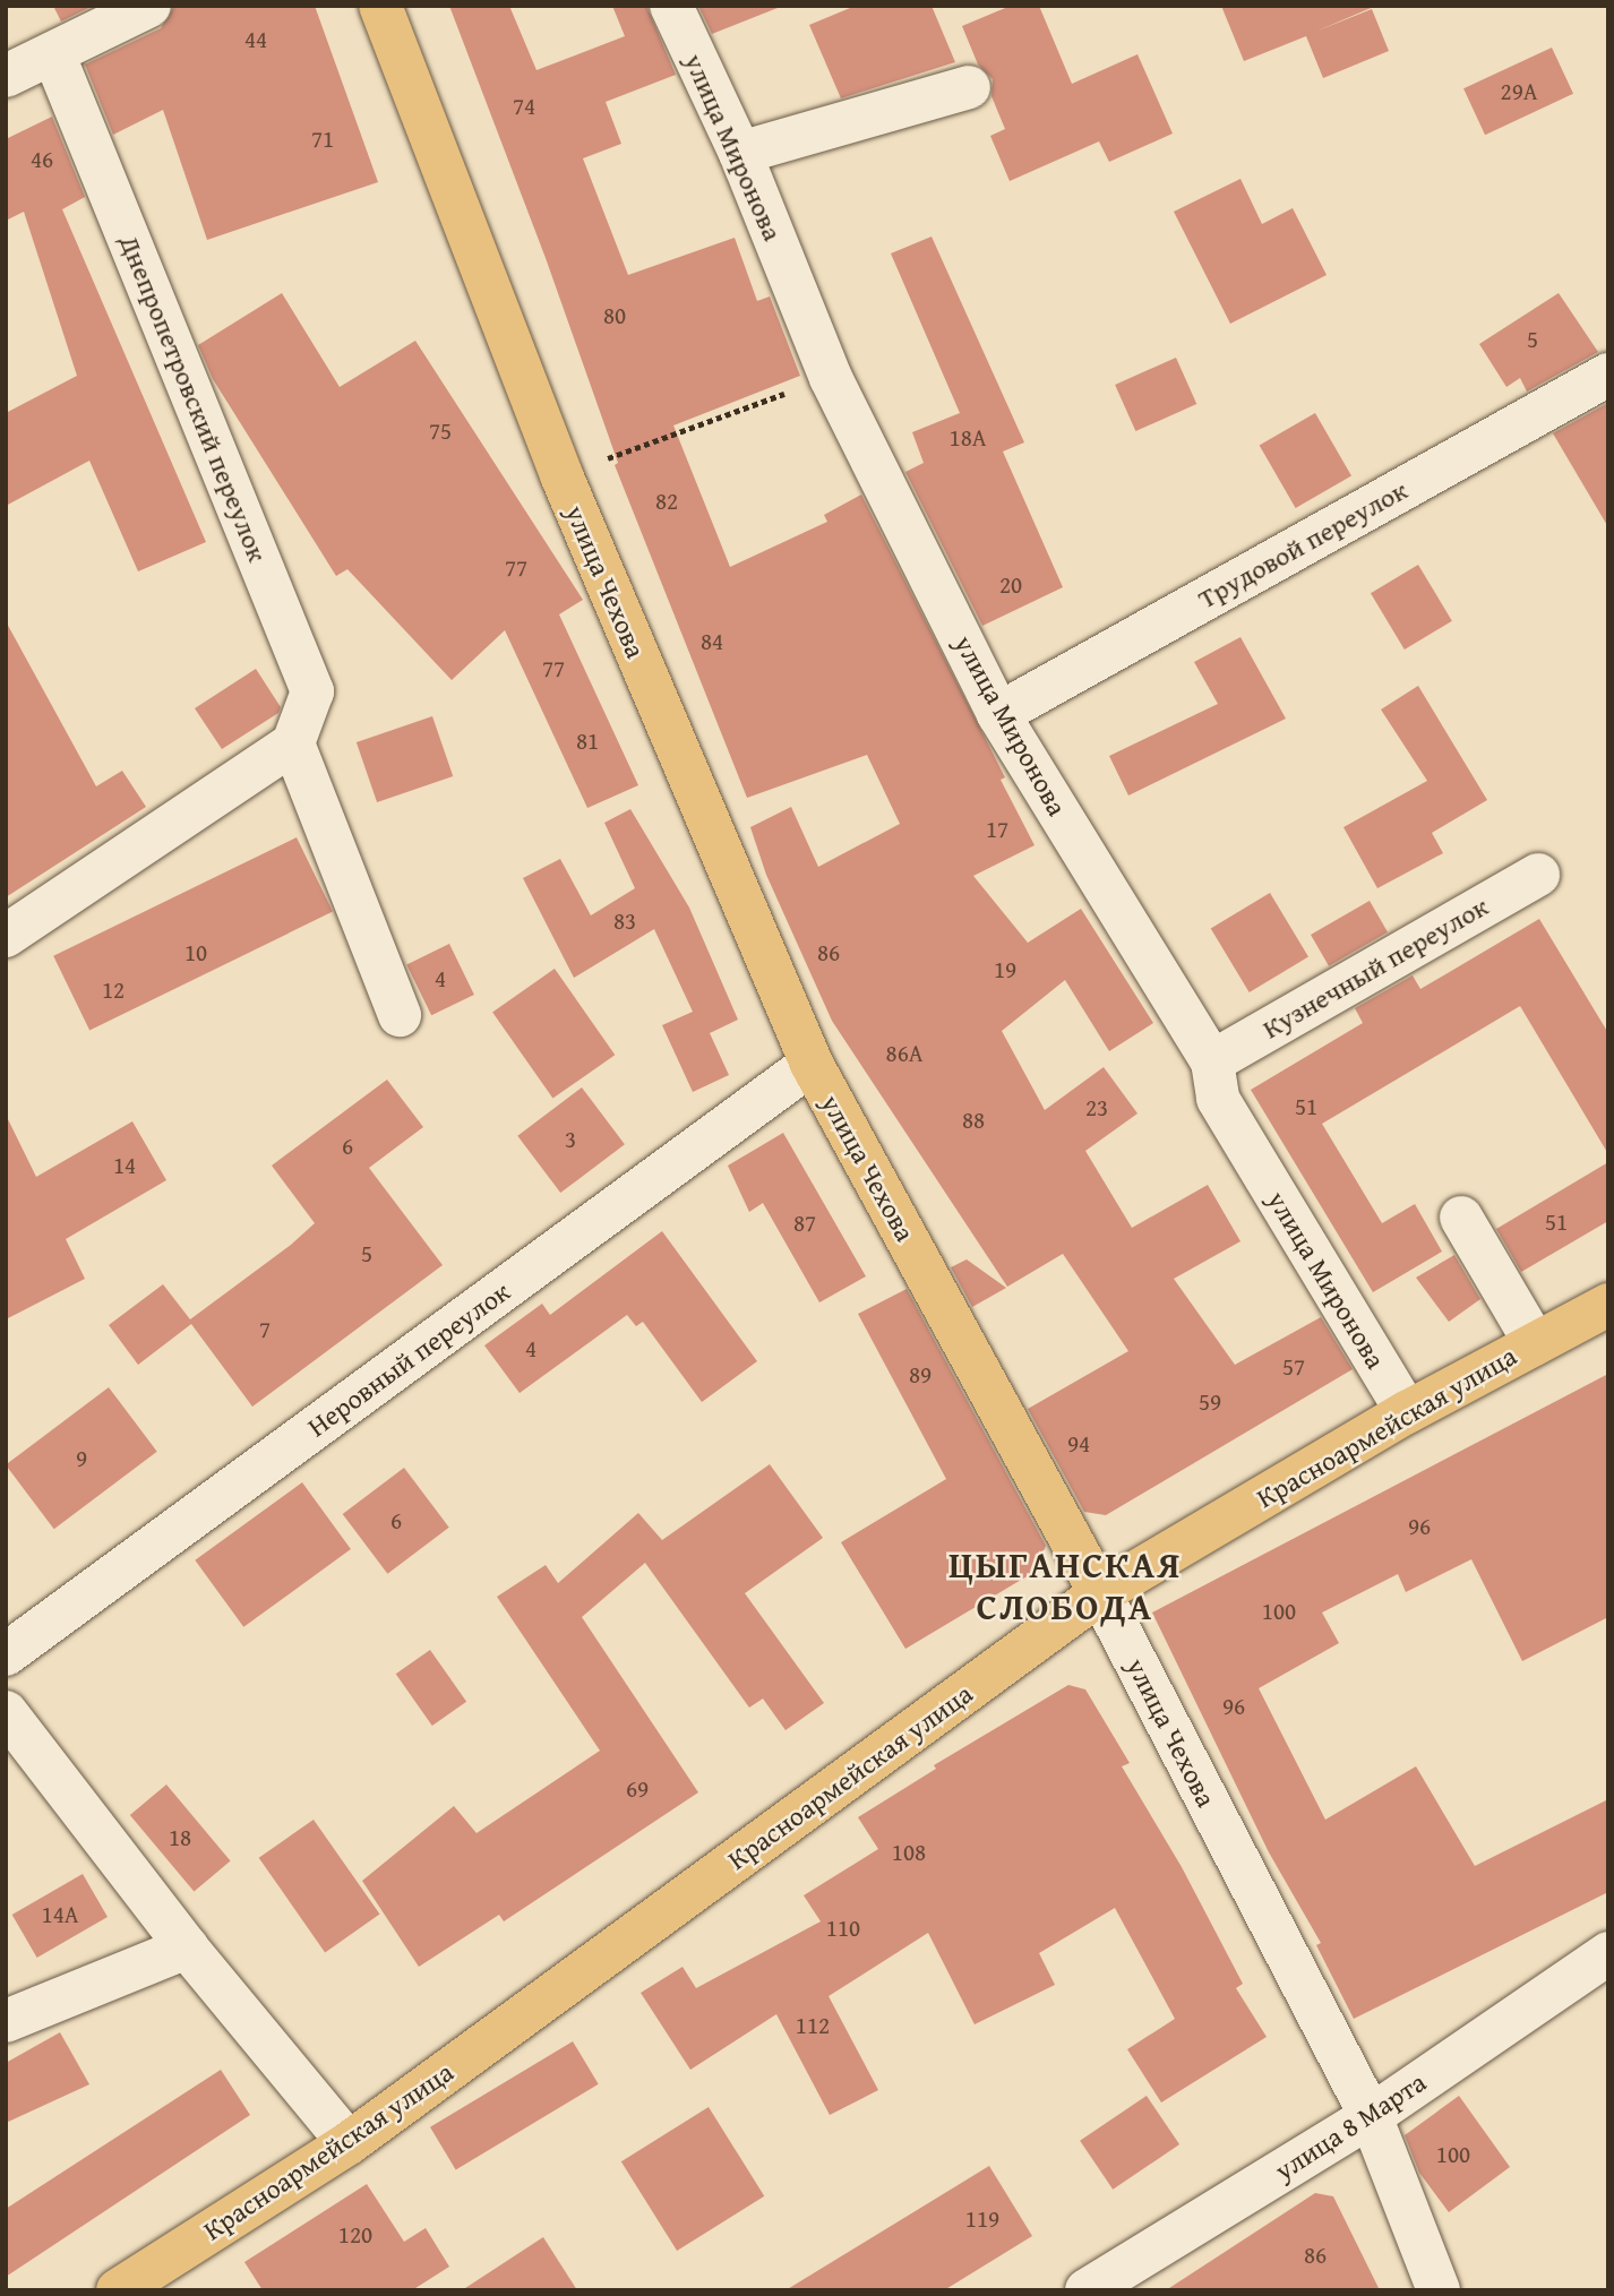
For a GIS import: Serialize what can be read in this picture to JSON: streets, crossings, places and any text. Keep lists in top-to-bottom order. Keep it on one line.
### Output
{"streets":{"main road":["улица Чехова","Красноармейская улица"],"street":["улица Миронова","Днепропетровский переулок","Трудовой переулок","Кузнечный переулок","Неровный переулок","улица 8 Марта"]},"crossings":[["улица Миронова","Трудовой переулок"],["улица Миронова","Кузнечный переулок"],["улица Миронова","Красноармейская улица"],["улица Чехова","Неровный переулок"],["улица Чехова","Красноармейская улица"],["улица Чехова","улица 8 Марта"]],"districts":["ЦЫГАНСКАЯ СЛОБОДА"],"house_numbers":["44","29А","74","71","46","80","5","75","18А","82","77","20","84","77","81","17","83","10","86","19","4","12","86А","51","23","88","3","6","14","51","87","5","7","4","57","89","59","94","9","6","96","100","96","69","18","108","14А","110","112","100","119","120","86"]}
